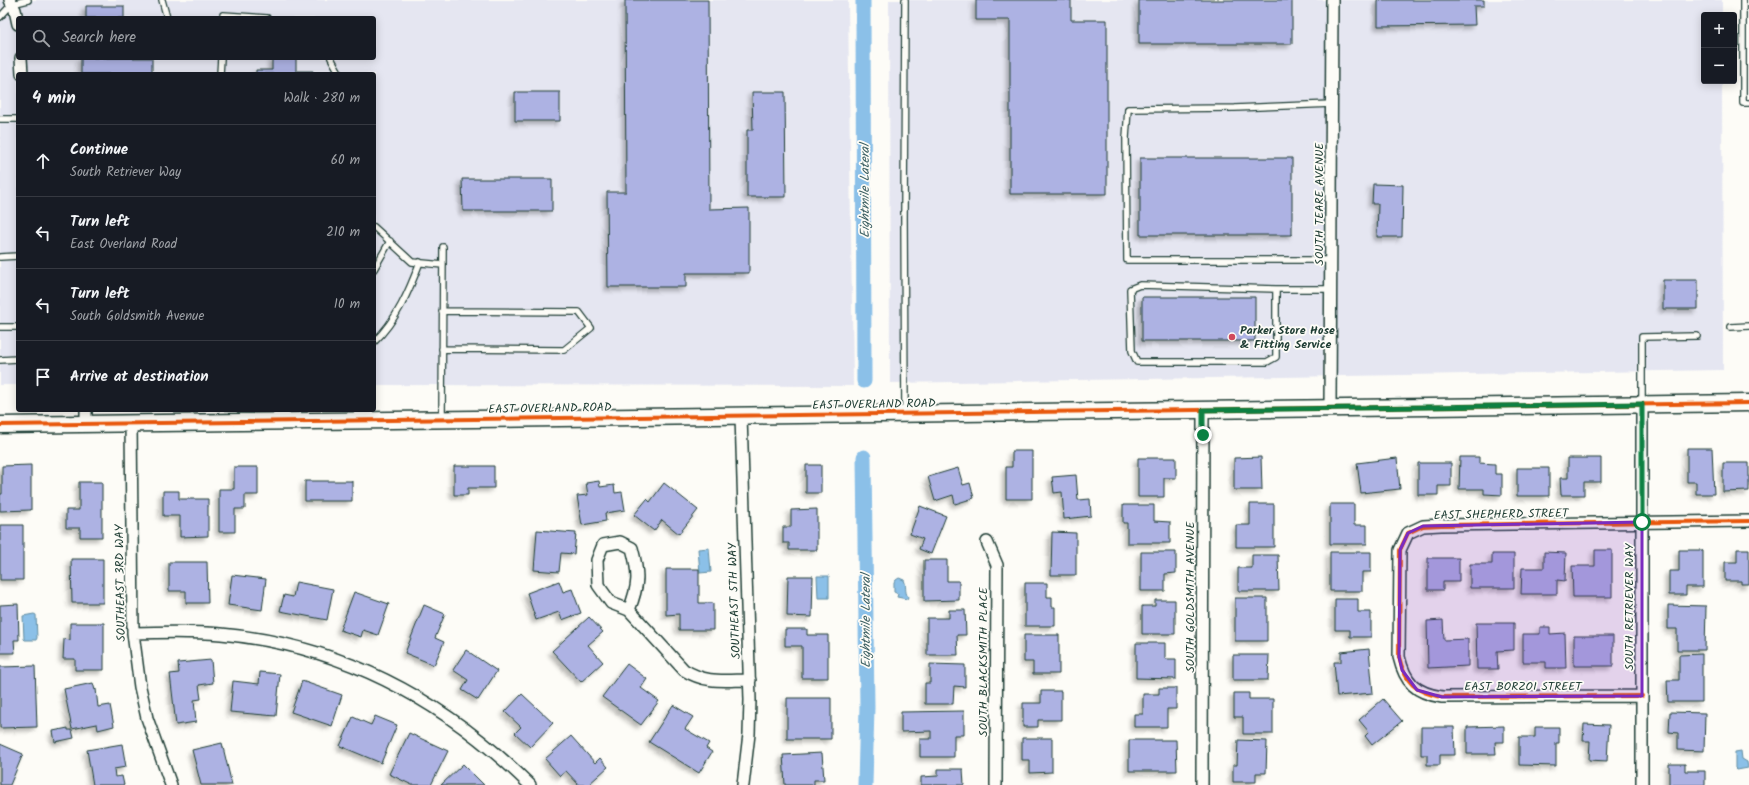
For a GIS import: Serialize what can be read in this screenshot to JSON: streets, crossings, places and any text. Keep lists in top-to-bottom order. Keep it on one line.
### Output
{"streets":{"main road":["EAST OVERLAND ROAD"],"street":["SOUTH TEARE AVENUE","EAST SHEPHERD STREET","SOUTHEAST 3RD WAY","SOUTH GOLDSMITH AVENUE","SOUTHEAST 5TH WAY","SOUTH RETRIEVER WAY","SOUTH BLACKSMITH PLACE","EAST BORZOI STREET"]},"crossings":[["SOUTH TEARE AVENUE","EAST OVERLAND ROAD"],["EAST OVERLAND ROAD","SOUTHEAST 3RD WAY"],["EAST OVERLAND ROAD","SOUTH GOLDSMITH AVENUE"],["EAST OVERLAND ROAD","SOUTHEAST 5TH WAY"],["EAST OVERLAND ROAD","SOUTH RETRIEVER WAY"],["EAST SHEPHERD STREET","SOUTH RETRIEVER WAY"],["EAST SHEPHERD STREET","EAST BORZOI STREET"],["SOUTH RETRIEVER WAY","EAST BORZOI STREET"]],"water":["Eightmile Lateral"],"places":["Parker Store Hose & Fitting Service"],"page":{"map_buttons":["+","−"],"search":"Search here","heading":["4 min","Walk · 280 m"],"list":[["Continue","South Retriever Way","60 m"],["Turn left","East Overland Road","210 m"],["Turn left","South Goldsmith Avenue","10 m"],"Arrive at destination"]}}
